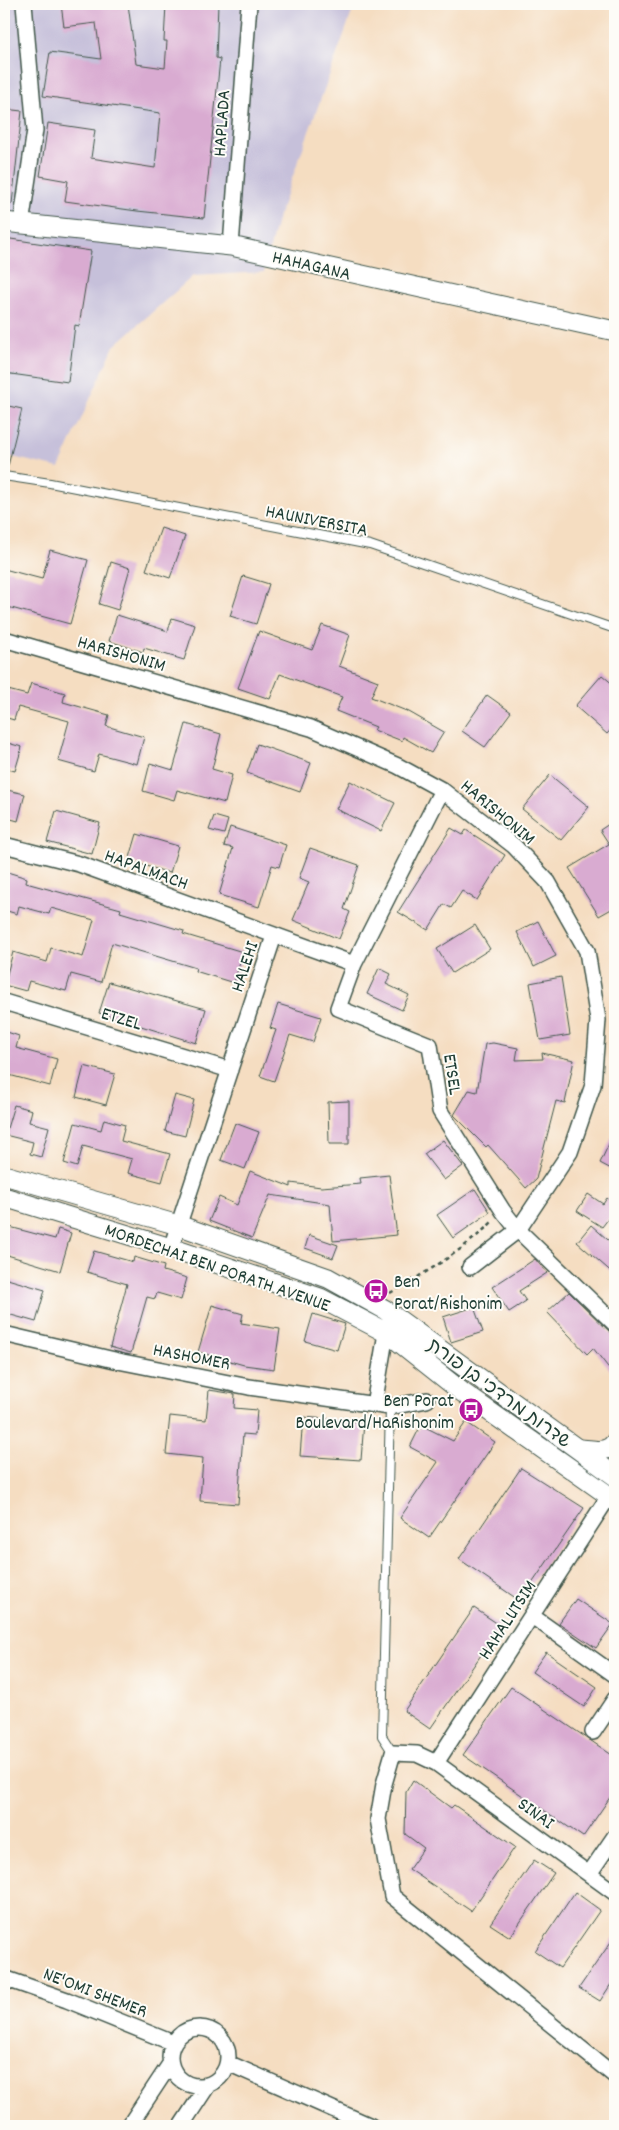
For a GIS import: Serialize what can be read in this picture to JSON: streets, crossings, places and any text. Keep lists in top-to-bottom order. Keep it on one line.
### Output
{"streets":{"street":["HAPLADA","HAHAGANA","HARISHONIM","HAPALMACH","HALEHI","ETZEL","ETSEL","MORDECHAI BEN PORATH AVENUE","HASHOMER","שדרות מרדכי בן פורת","HAHALUTSIM","SINAI","NE'OMI SHEMER"],"lane":["HAUNIVERSITA"]},"crossings":[["HAPLADA","HAHAGANA"],["HARISHONIM","ETSEL"],["HAPALMACH","HALEHI"],["HALEHI","ETZEL"],["HALEHI","ETSEL"],["HALEHI","MORDECHAI BEN PORATH AVENUE"],["MORDECHAI BEN PORATH AVENUE","שדרות מרדכי בן פורת"],["MORDECHAI BEN PORATH AVENUE","HAHALUTSIM"],["HAHALUTSIM","SINAI"]],"places":{"bus stop":["Ben Porat/Rishonim","Ben Porat Boulevard/HaRishonim"]}}
